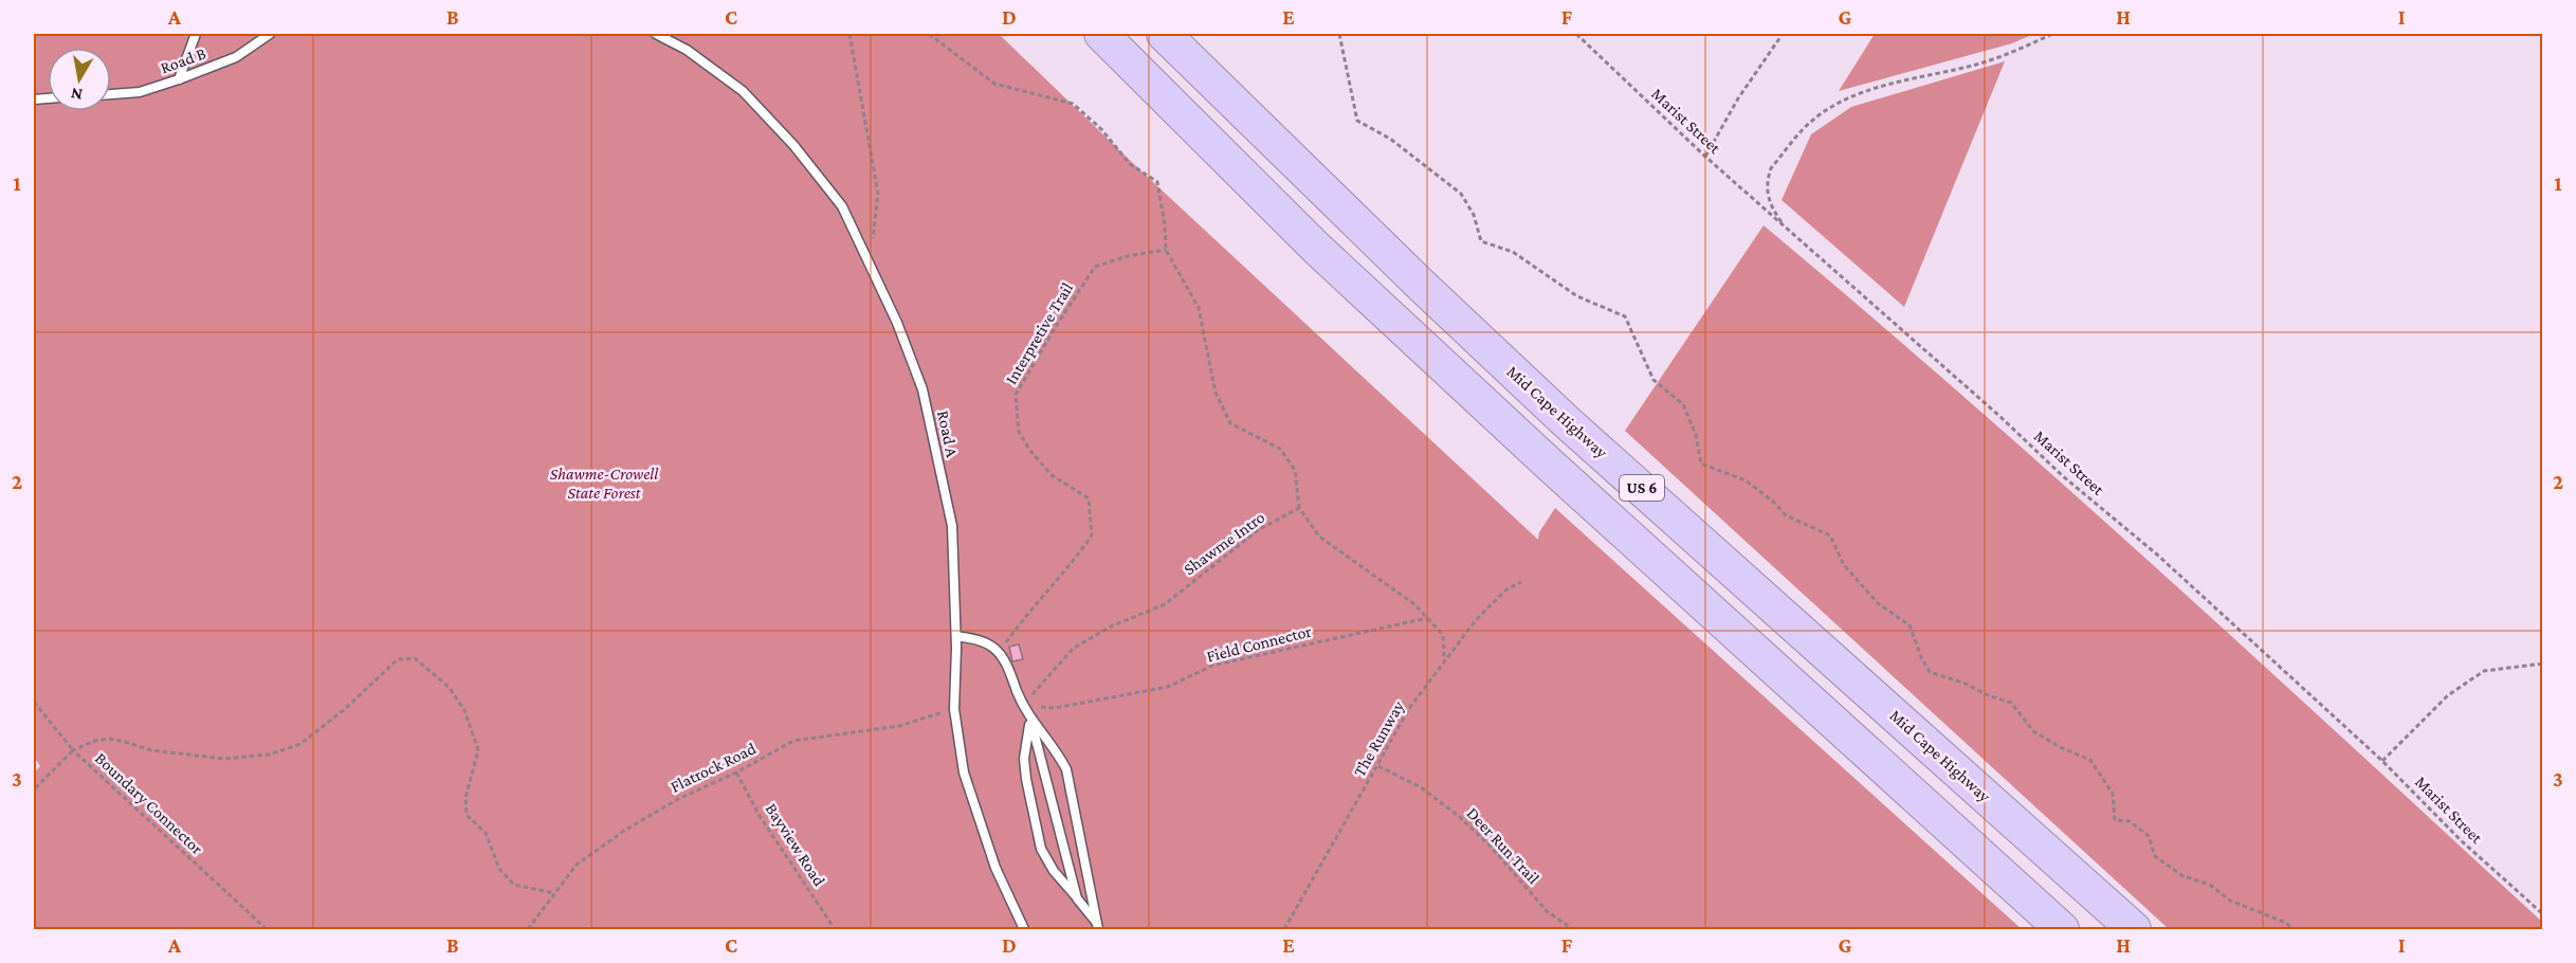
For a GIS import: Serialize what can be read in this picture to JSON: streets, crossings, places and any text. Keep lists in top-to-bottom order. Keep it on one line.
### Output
{"streets":{"highway":["Mid Cape Highway","US 6"],"lane":["Road B","Road A"],"path":["Marist Street","Interpretive Trail","Shawme Intro","Field Connector","The Runway","Flatrock Road","Boundary Connector","Bayview Road","Deer Run Trail"]},"crossings":[["Road A","Flatrock Road"],["Shawme Intro","Field Connector"],["The Runway","Deer Run Trail"],["Flatrock Road","Boundary Connector"],["Flatrock Road","Bayview Road"]],"parks":["Shawme-Crowell State Forest"],"north":"bottom","grid":{"columns":["A","B","C","D","E","F","G","H","I"],"rows":["1","2","3"]}}
